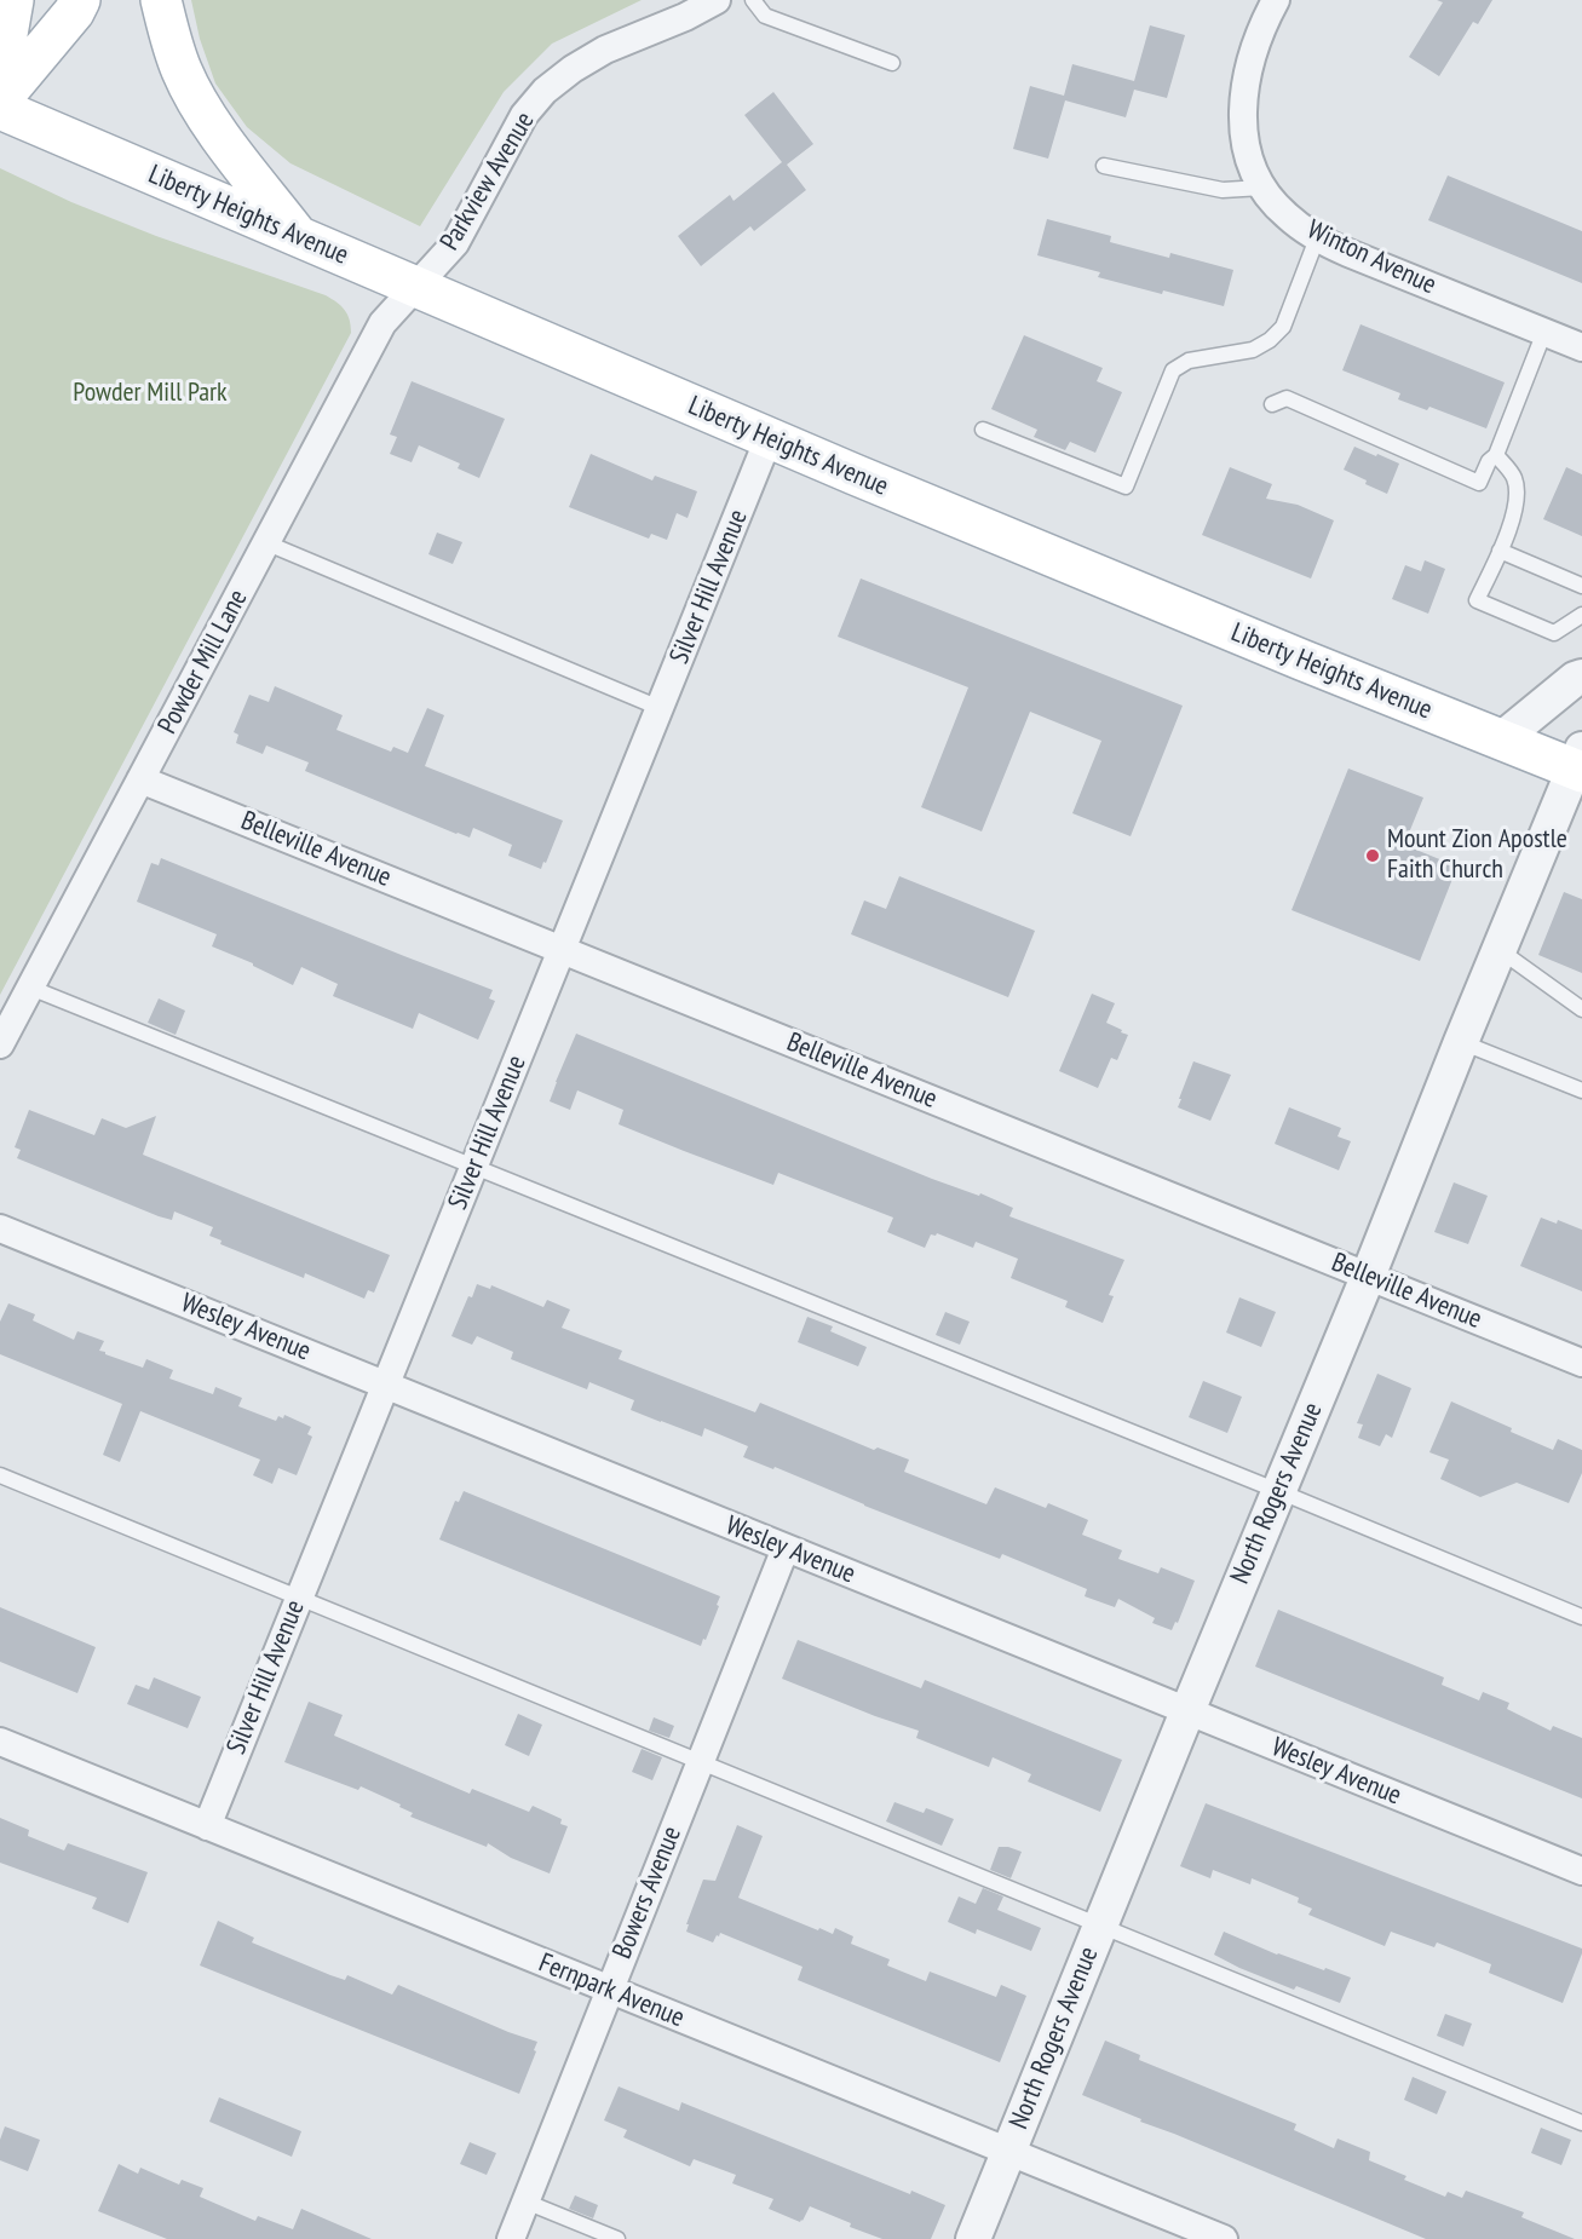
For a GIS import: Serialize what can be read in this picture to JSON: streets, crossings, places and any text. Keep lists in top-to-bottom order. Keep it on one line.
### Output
{"streets":{"main road":["Liberty Heights Avenue"],"street":["Parkview Avenue","Winton Avenue","Silver Hill Avenue","Powder Mill Lane","Belleville Avenue","Wesley Avenue","North Rogers Avenue","Bowers Avenue","Fernpark Avenue"]},"crossings":[["Parkview Avenue","Liberty Heights Avenue"],["Parkview Avenue","Powder Mill Lane"],["Liberty Heights Avenue","Silver Hill Avenue"],["Liberty Heights Avenue","Powder Mill Lane"],["Liberty Heights Avenue","North Rogers Avenue"],["Silver Hill Avenue","Belleville Avenue"],["Silver Hill Avenue","Wesley Avenue"],["Silver Hill Avenue","Fernpark Avenue"],["Powder Mill Lane","Belleville Avenue"],["Belleville Avenue","North Rogers Avenue"],["Wesley Avenue","North Rogers Avenue"],["Wesley Avenue","Bowers Avenue"],["North Rogers Avenue","Fernpark Avenue"],["Bowers Avenue","Fernpark Avenue"]],"parks":["Powder Mill Park"],"places":["Mount Zion Apostle Faith Church"]}
